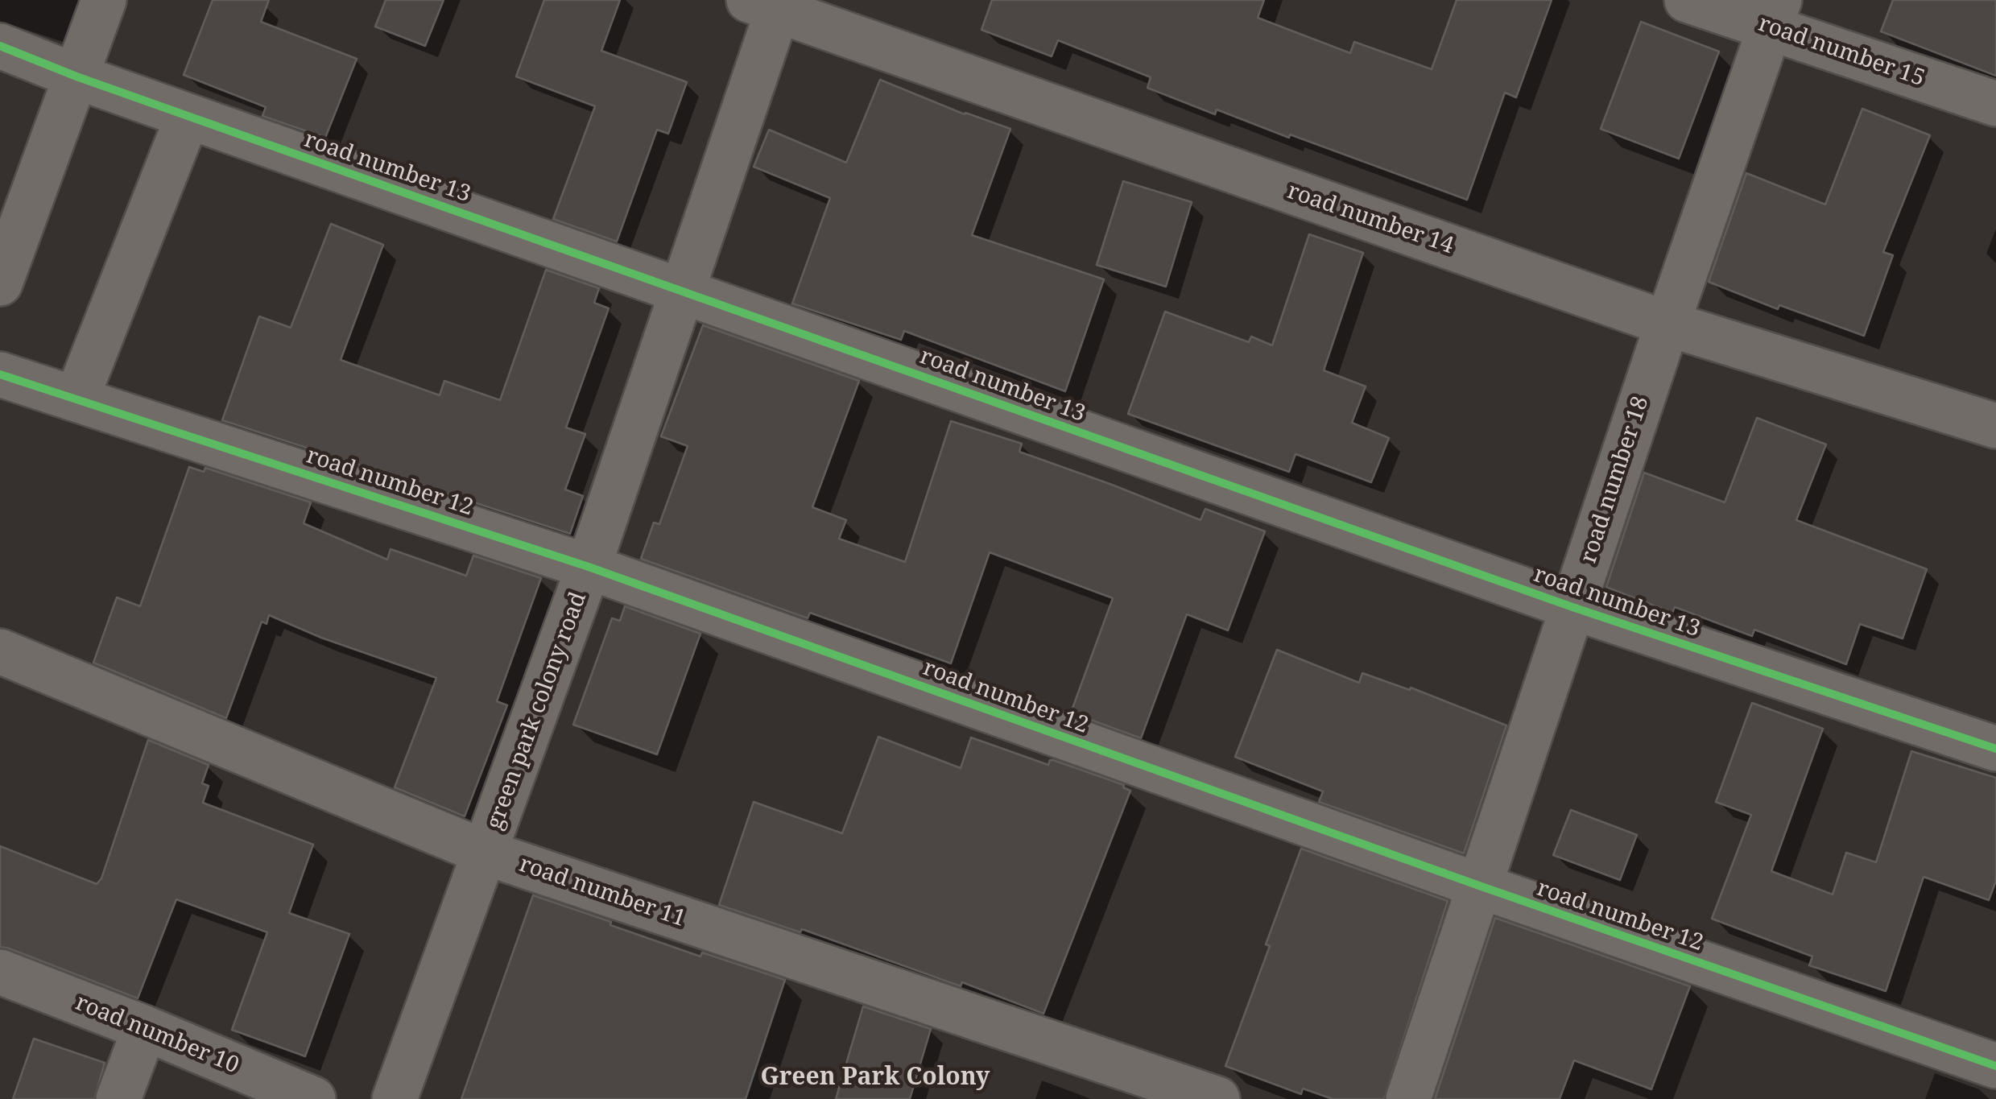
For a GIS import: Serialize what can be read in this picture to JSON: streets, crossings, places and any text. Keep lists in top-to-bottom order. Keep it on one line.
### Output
{"streets":{"street":["road number 15","road number 13","road number 14","road number 18","road number 12","green park colony road","road number 11","road number 10"]},"crossings":[["road number 15","road number 18"],["road number 13","road number 18"],["road number 13","green park colony road"],["road number 14","road number 18"],["road number 14","green park colony road"],["road number 18","road number 12"],["road number 12","green park colony road"],["green park colony road","road number 11"]],"districts":["Green Park Colony"]}
